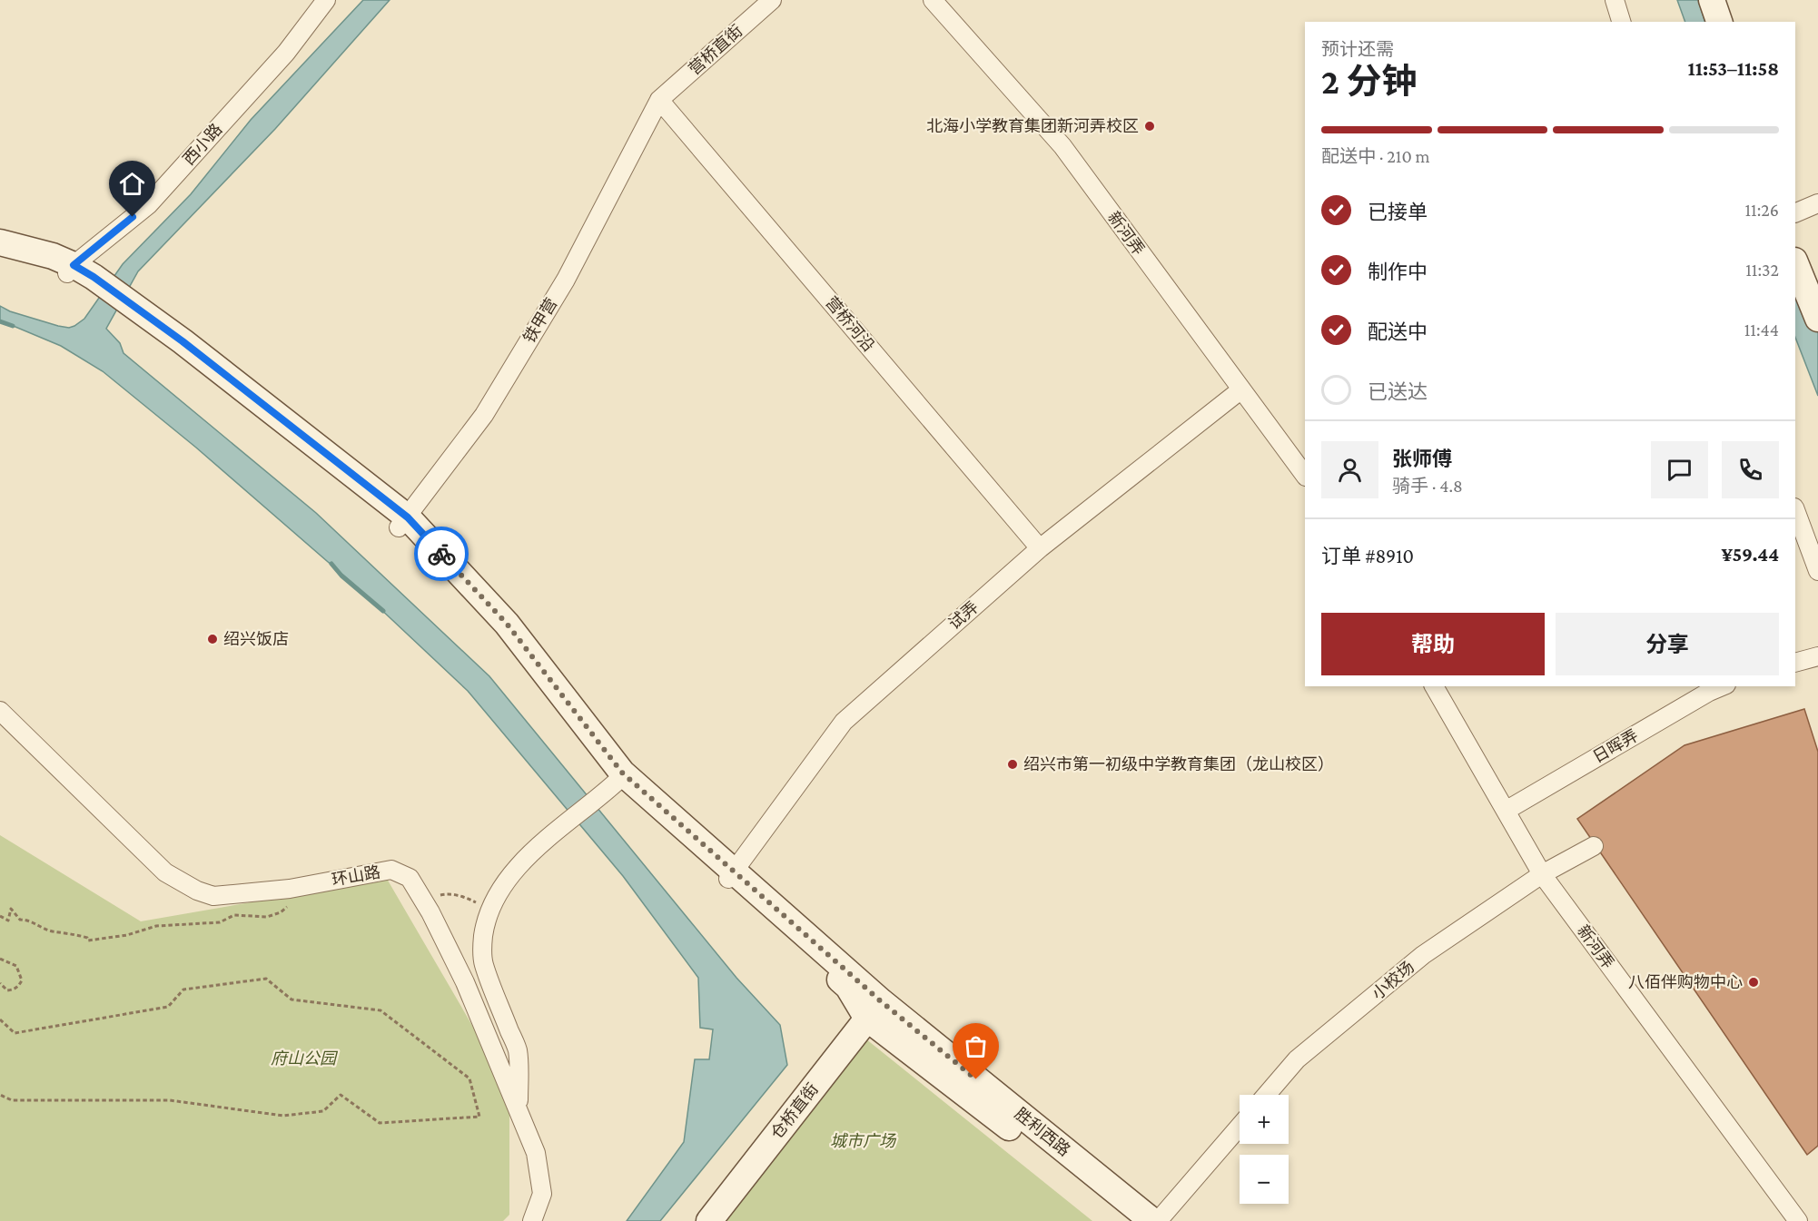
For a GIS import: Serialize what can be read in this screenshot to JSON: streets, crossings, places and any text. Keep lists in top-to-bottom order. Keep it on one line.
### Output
{"streets":{"main road":["仓桥直街","胜利西路"],"street":["营桥直街","西小路","新河弄","铁甲营","营桥河沿","试弄","日晖弄","环山路","小校场"]},"crossings":[["营桥直街","铁甲营"],["营桥直街","营桥河沿"],["西小路","胜利西路"],["新河弄","试弄"],["新河弄","日晖弄"],["新河弄","小校场"],["铁甲营","营桥河沿"],["铁甲营","胜利西路"],["营桥河沿","试弄"],["试弄","胜利西路"],["仓桥直街","胜利西路"]],"parks":["府山公园","城市广场"],"places":["北海小学教育集团新河弄校区","绍兴饭店","绍兴市第一初级中学教育集团（龙山校区）","八佰伴购物中心"],"page":{"heading":["2 分钟","预计还需","11:53–11:58"],"panel":["张师傅","骑手 · 4.8","订单 #8910","¥59.44"],"bar":"配送中 · 210 m","list":[["已接单","11:26"],["制作中","11:32"],["配送中","11:44"],"已送达"],"buttons":["帮助","分享"],"map_buttons":["+","−"]}}
